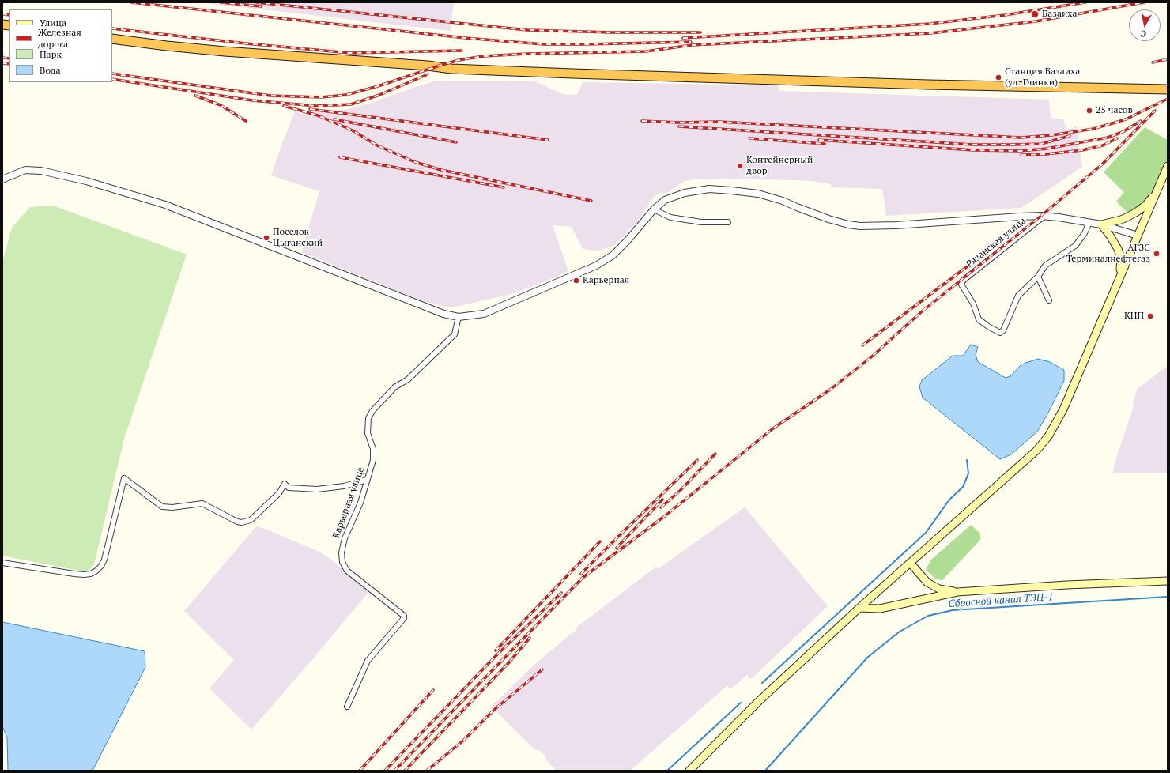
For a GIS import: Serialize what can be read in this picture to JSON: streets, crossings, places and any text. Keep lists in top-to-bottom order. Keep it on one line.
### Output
{"streets":{"street":["Рязанская улица","Карьерная улица"]},"water":["Сбросной канал ТЭЦ-1"],"places":["Базаиха","Станция Базаиха (ул. Глинки)","25 часов","Контейнерный двор","Поселок Цыганский","АГЗС Терминалнефтегаз","Карьерная","КНП"],"legend":["Улица","Железная дорога","Парк","Вода"],"north":"bottom"}
